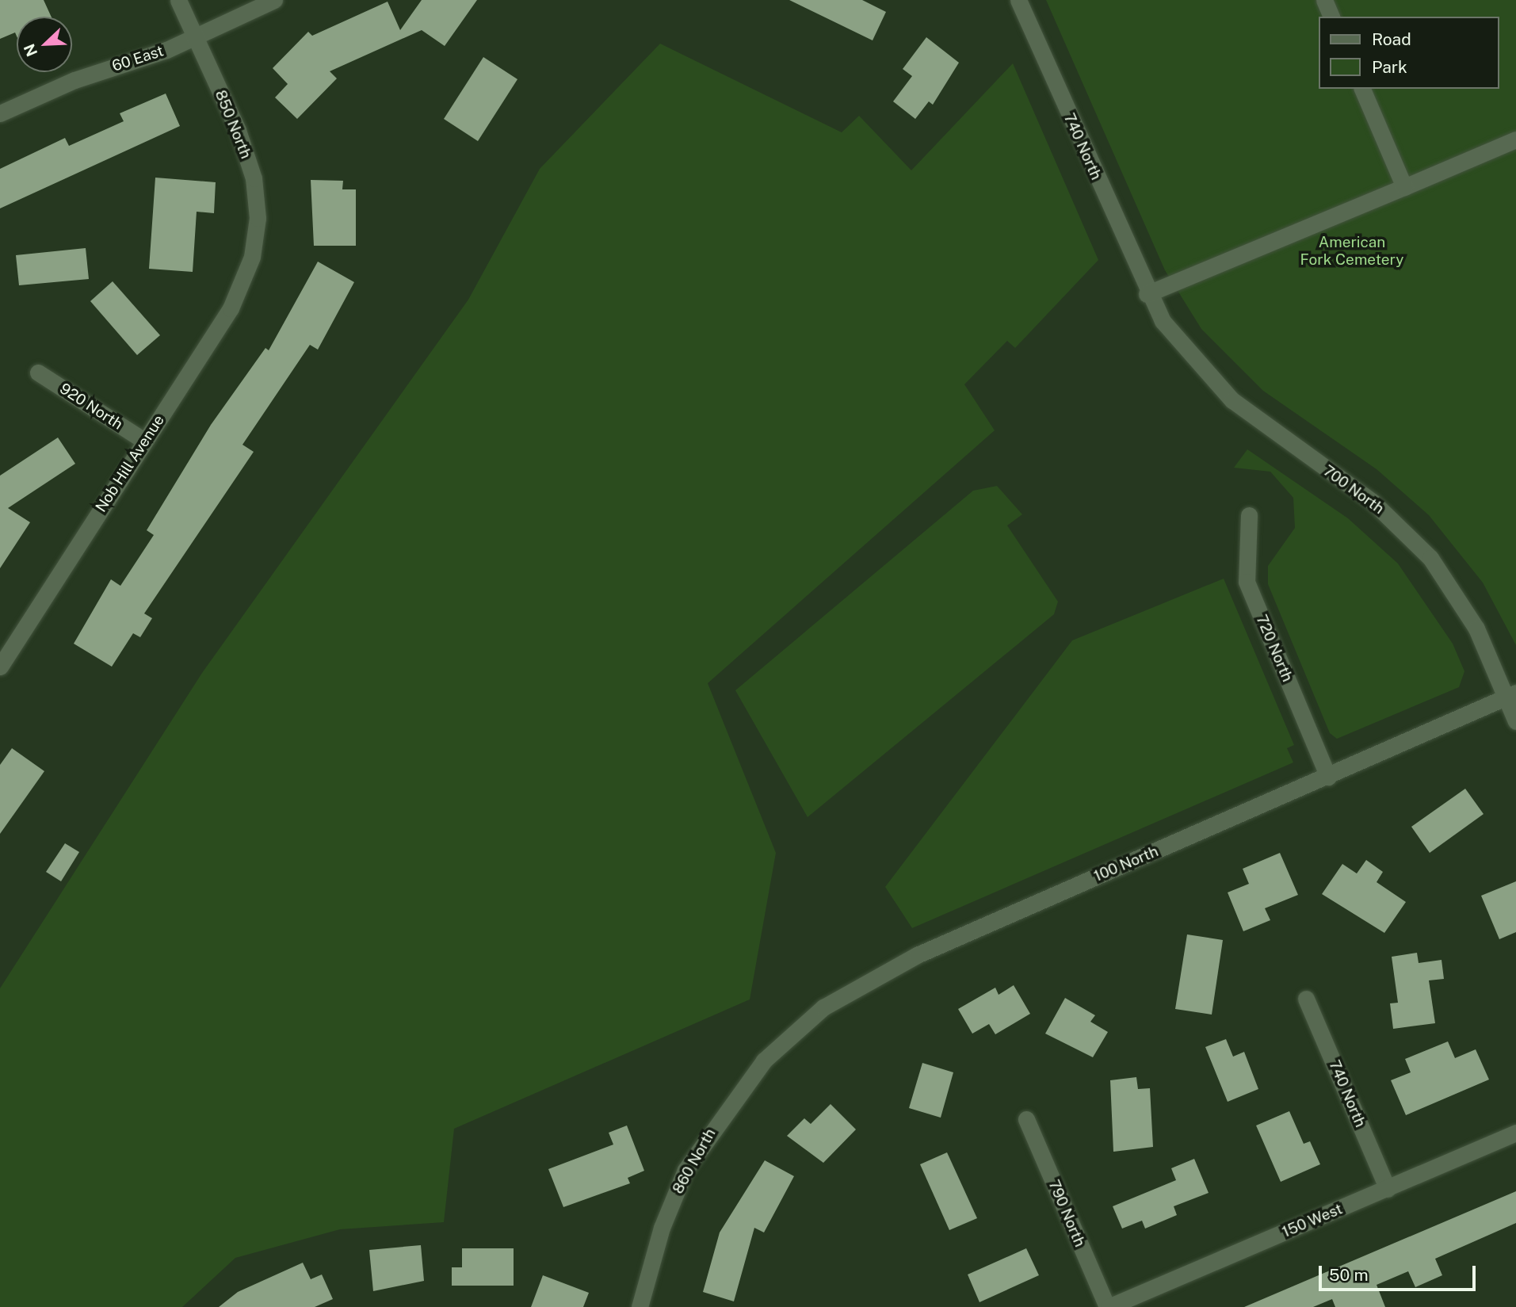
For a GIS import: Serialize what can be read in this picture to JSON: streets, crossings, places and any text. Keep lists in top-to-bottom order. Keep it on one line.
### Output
{"streets":{"street":["60 East","850 North","740 North","920 North","Nob Hill Avenue","700 North","720 North","100 North","860 North","790 North","150 West"]},"crossings":[["60 East","850 North"],["850 North","Nob Hill Avenue"],["740 North","700 North"],["740 North","150 West"],["920 North","Nob Hill Avenue"],["700 North","100 North"],["720 North","100 North"],["100 North","860 North"],["790 North","150 West"]],"parks":["American Fork Cemetery"],"legend":["Road","Park"],"scale_bar":"50 m","north":"bottom left"}
